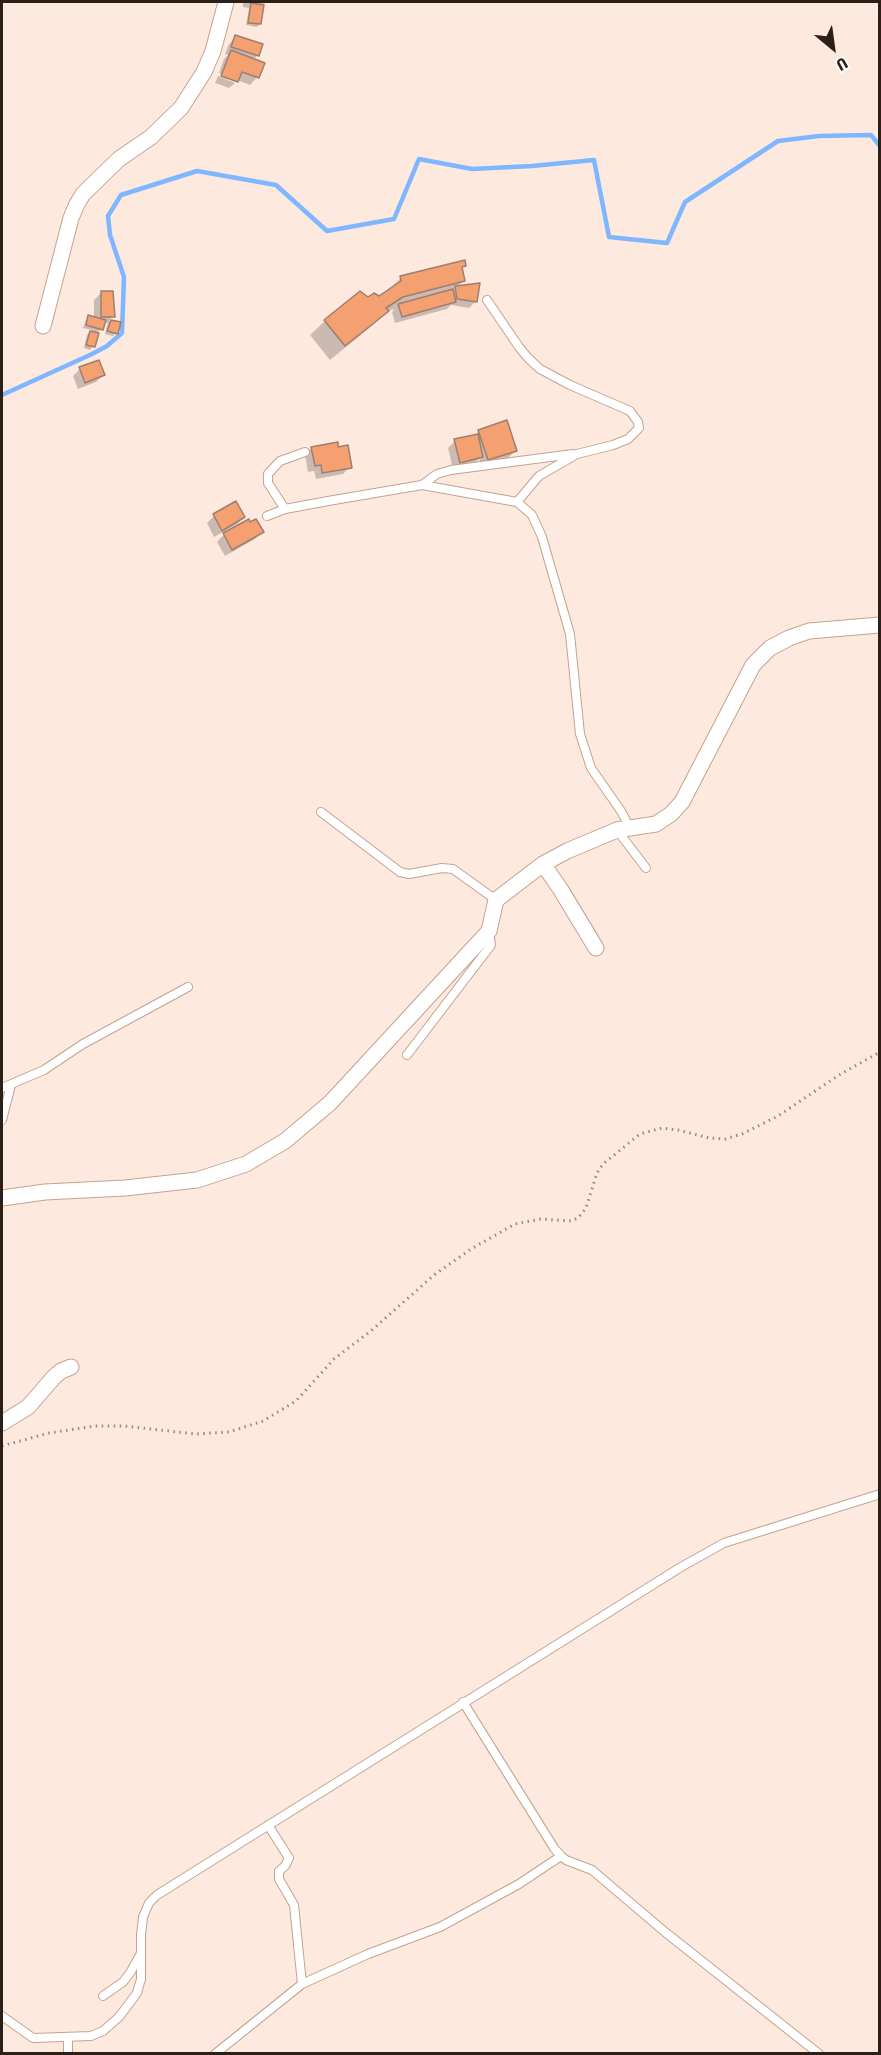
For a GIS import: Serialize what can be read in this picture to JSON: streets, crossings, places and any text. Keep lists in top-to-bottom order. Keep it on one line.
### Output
{"north":"bottom right"}
